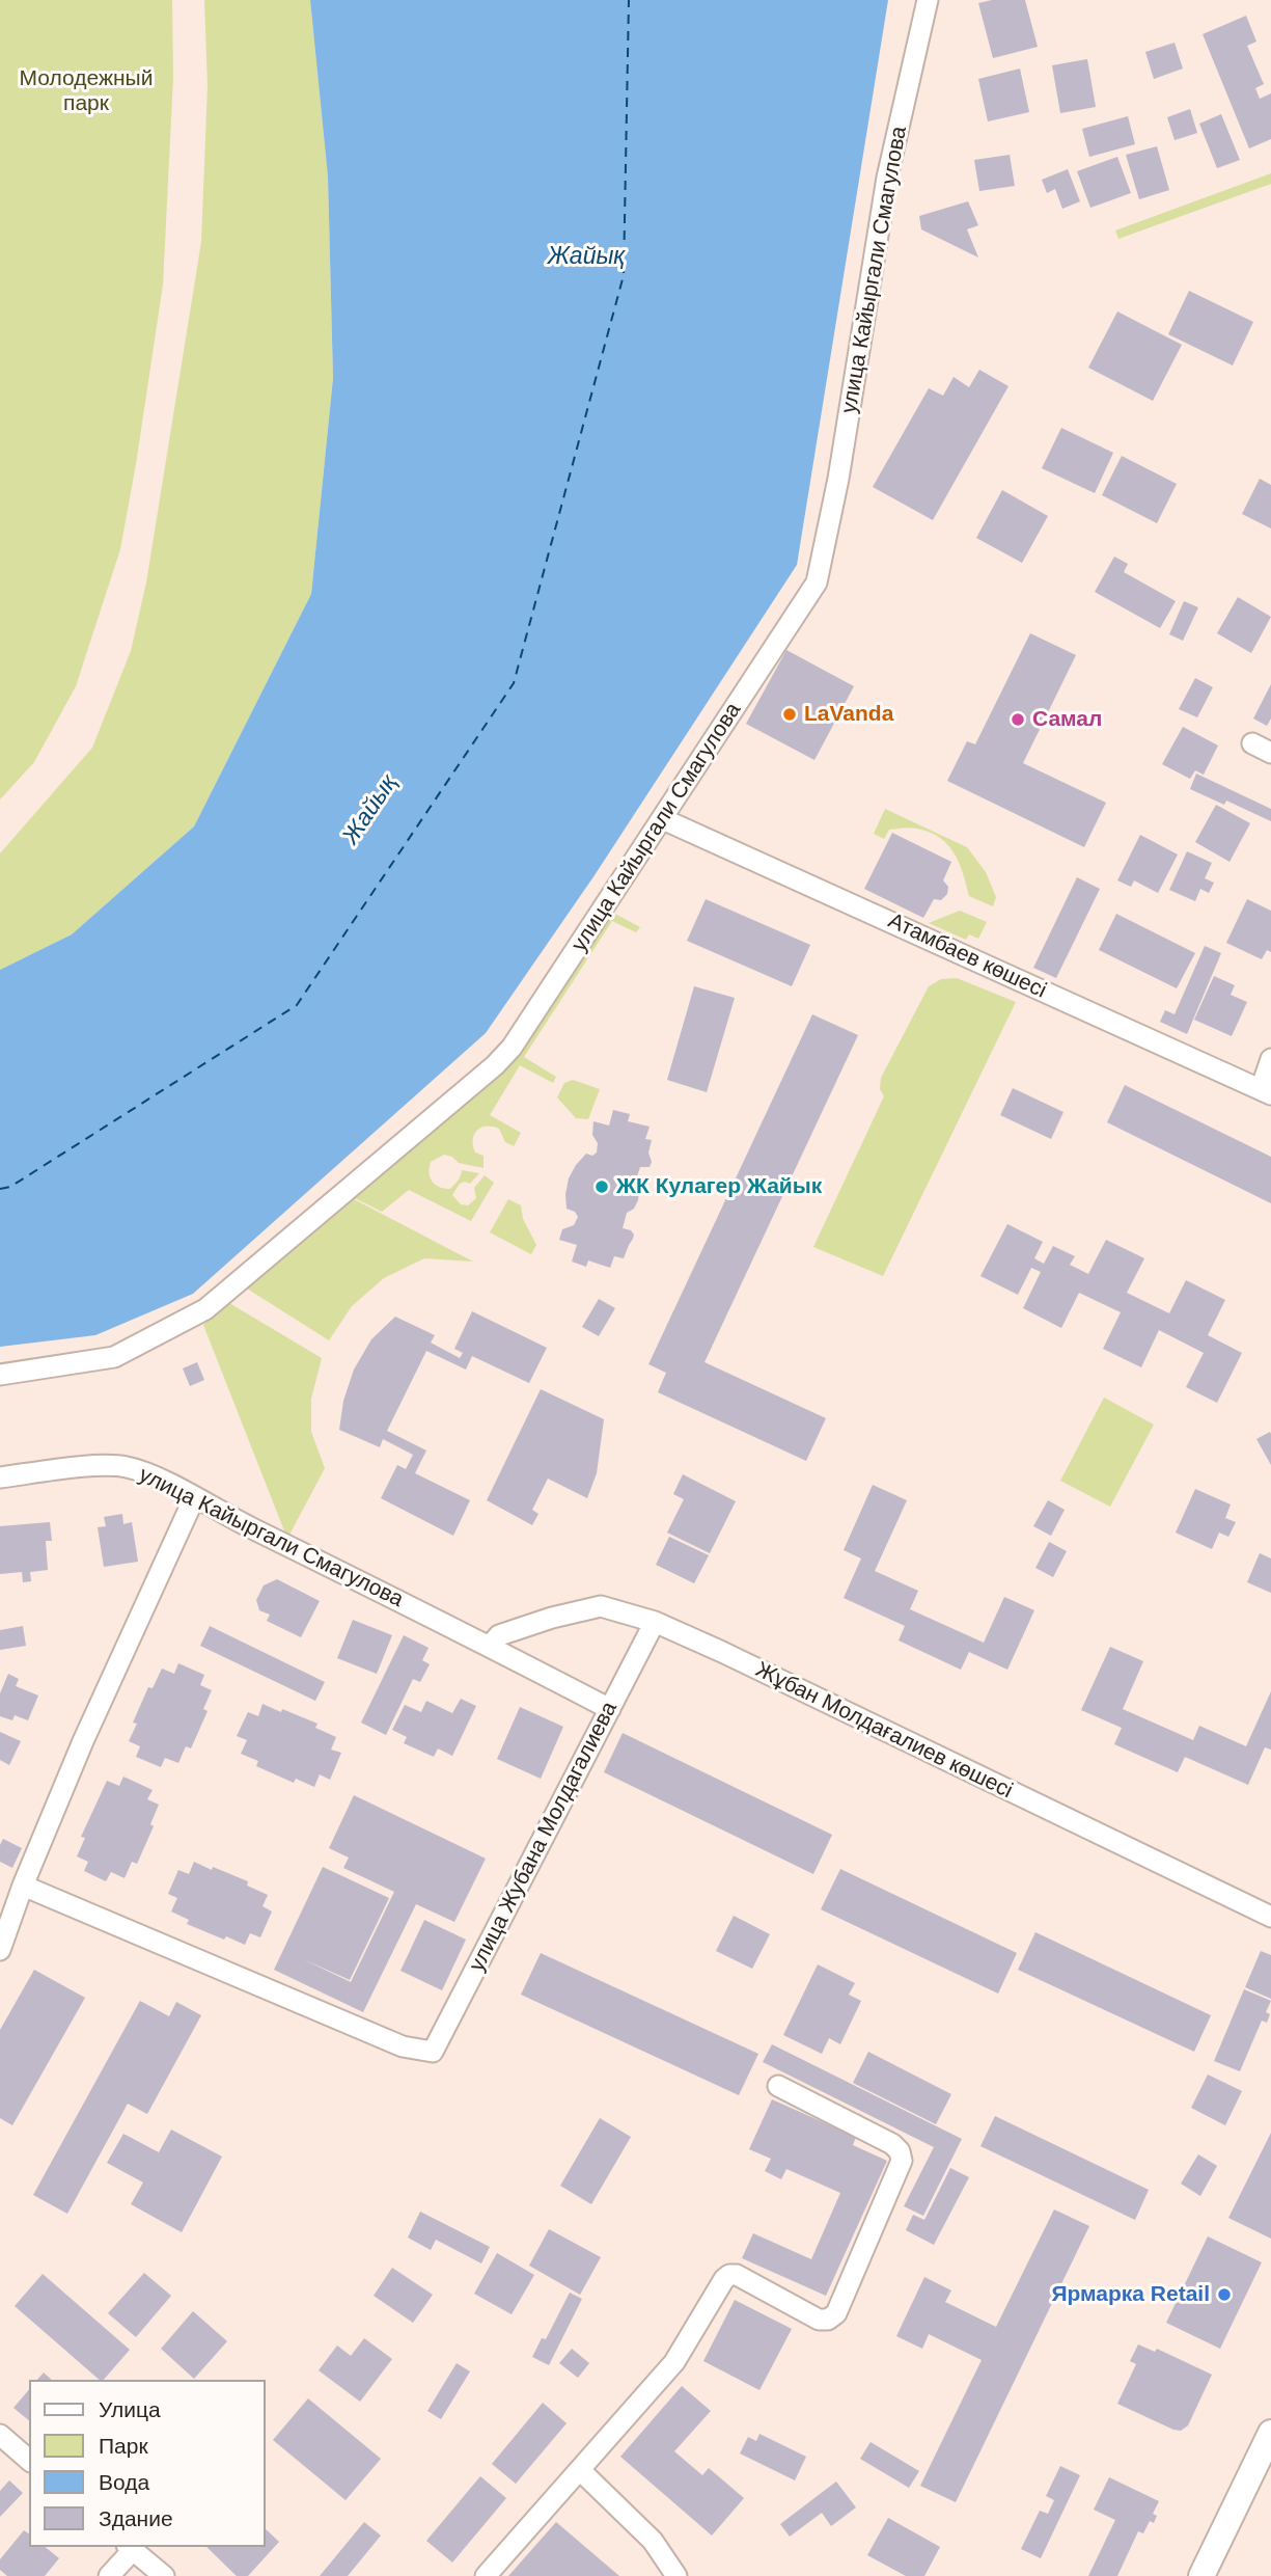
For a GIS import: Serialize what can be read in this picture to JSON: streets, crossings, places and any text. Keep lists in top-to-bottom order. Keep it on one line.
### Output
{"streets":{"street":["улица Кайыргали Смагулова","Атамбаев көшесі","Жұбан Молдағалиев көшесі","улица Жубана Молдагалиева"]},"crossings":[["улица Кайыргали Смагулова","Атамбаев көшесі"],["улица Кайыргали Смагулова","Жұбан Молдағалиев көшесі"],["улица Кайыргали Смагулова","улица Жубана Молдагалиева"],["Жұбан Молдағалиев көшесі","улица Жубана Молдагалиева"]],"water":["Жайық"],"parks":["Молодежный парк"],"places":["LaVanda","Самал","ЖК Кулагер Жайык","Ярмарка Retail"],"legend":["Улица","Парк","Вода","Здание"]}
